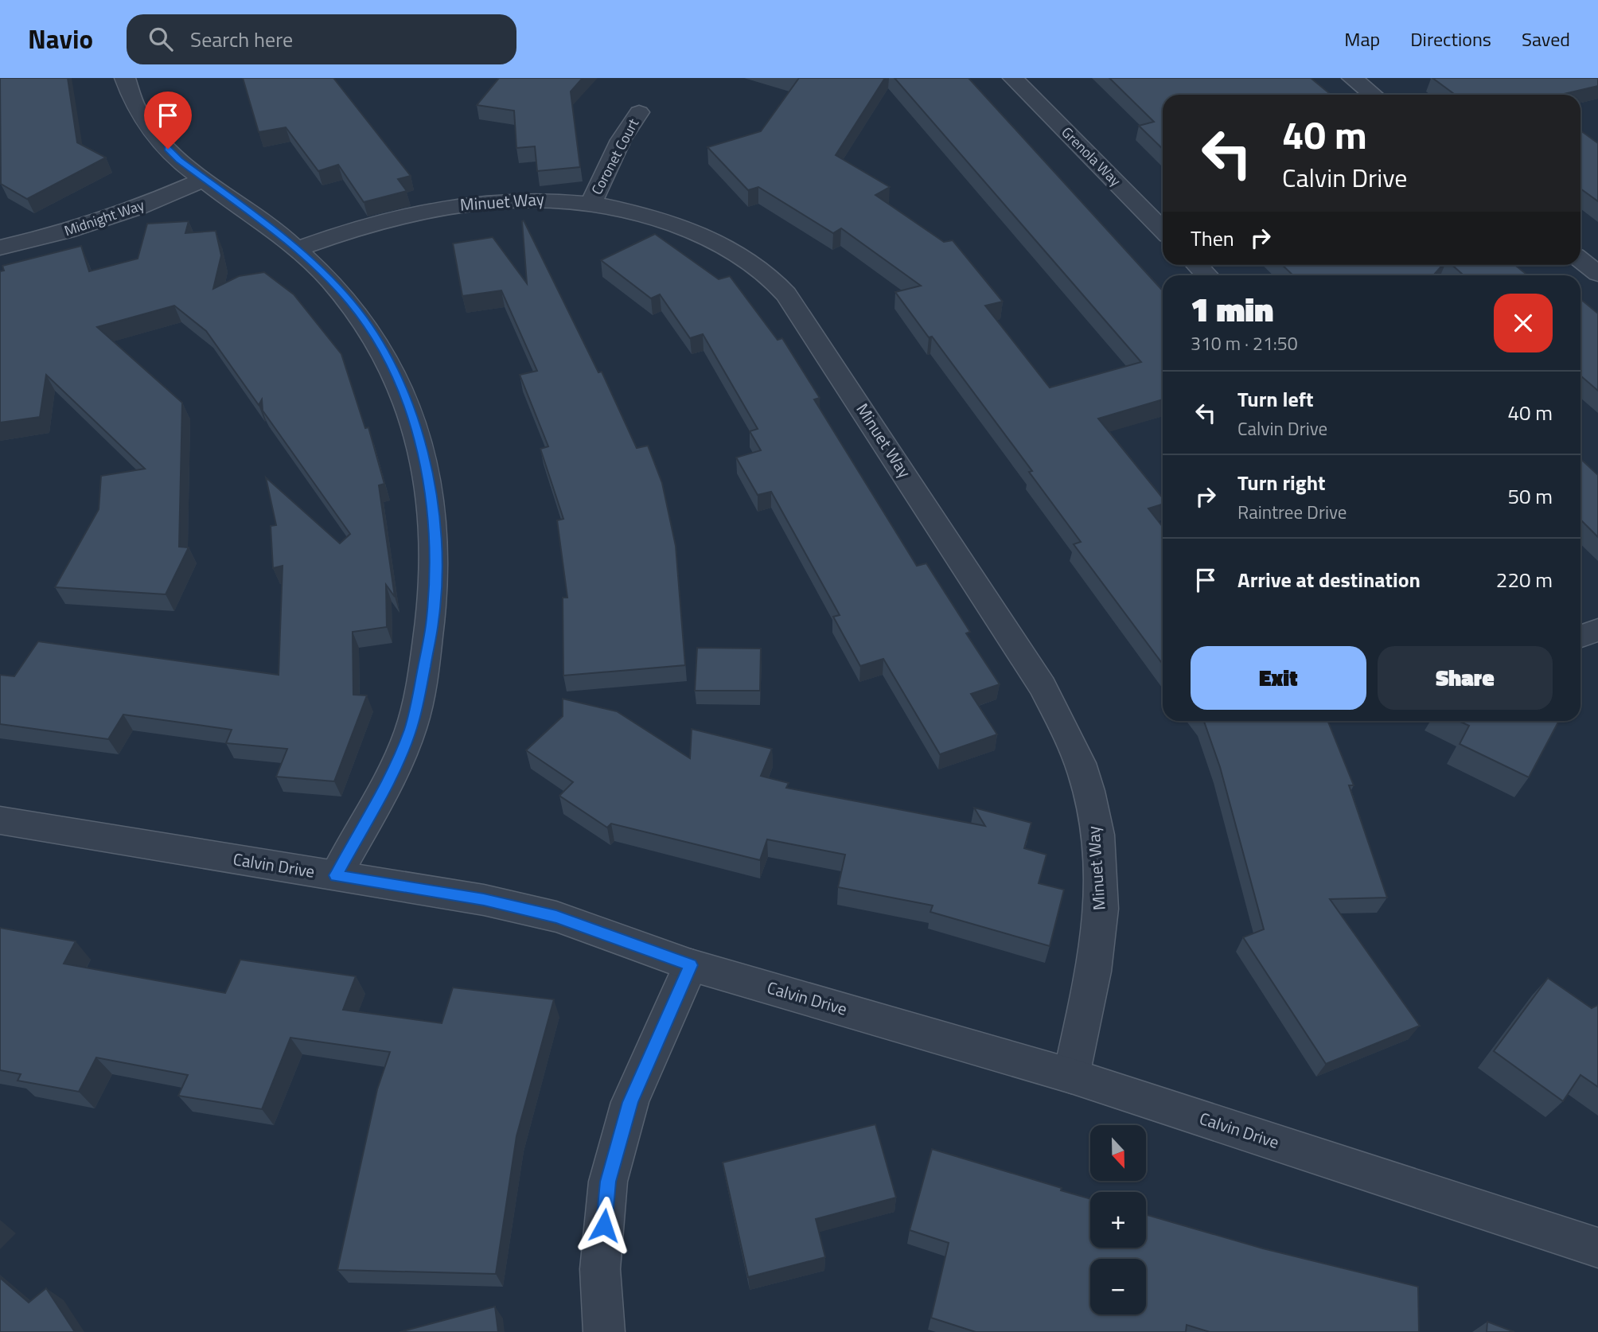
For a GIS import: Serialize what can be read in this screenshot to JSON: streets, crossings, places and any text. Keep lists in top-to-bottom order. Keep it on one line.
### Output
{"streets":{"street":["Coronet Court","Grenola Way","Minuet Way","Midnight Way","Calvin Drive"]},"crossings":[["Coronet Court","Minuet Way"],["Minuet Way","Calvin Drive"]],"north":"bottom","page":{"header":"Navio","search":"Search here","nav":["Map","Directions","Saved"],"turn":["40 m","Calvin Drive"],"then":"Then","heading":["1 min","310 m · 21:50"],"list":[{"name":"Turn left","note":"Calvin Drive","value":"40 m"},{"name":"Turn right","note":"Raintree Drive","value":"50 m"},{"name":"Arrive at destination","value":"220 m"}],"buttons":["Exit","Share"],"map_buttons":["+","−"]}}
